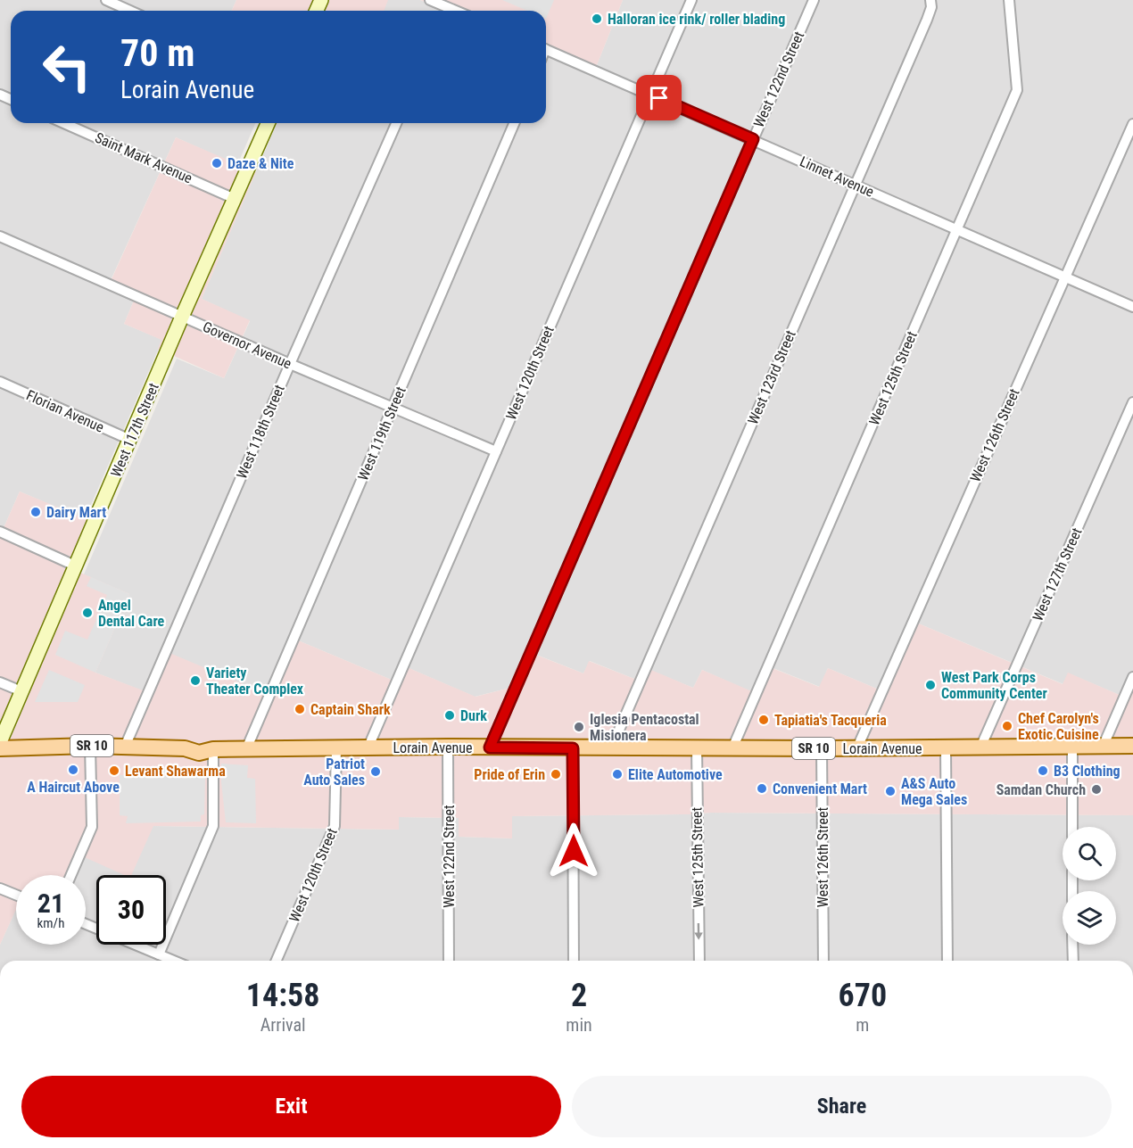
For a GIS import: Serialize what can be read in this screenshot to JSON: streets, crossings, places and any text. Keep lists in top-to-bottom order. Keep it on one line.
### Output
{"streets":{"main road":["West 117th Street","SR 10","Lorain Avenue"],"street":["West 122nd Street","Saint Mark Avenue","Linnet Avenue","Governor Avenue","West 120th Street","West 123rd Street","West 125th Street","Florian Avenue","West 118th Street","West 119th Street","West 126th Street","West 127th Street"]},"crossings":[["West 122nd Street","Linnet Avenue"],["West 122nd Street","Lorain Avenue"],["Saint Mark Avenue","West 117th Street"],["Linnet Avenue","West 120th Street"],["Linnet Avenue","West 123rd Street"],["Linnet Avenue","West 125th Street"],["Linnet Avenue","West 126th Street"],["Governor Avenue","West 120th Street"],["Governor Avenue","West 117th Street"],["Governor Avenue","West 118th Street"],["Governor Avenue","West 119th Street"],["West 120th Street","Lorain Avenue"],["West 123rd Street","Lorain Avenue"],["West 125th Street","Lorain Avenue"],["Florian Avenue","West 117th Street"],["West 118th Street","Lorain Avenue"],["West 119th Street","Lorain Avenue"],["West 126th Street","Lorain Avenue"],["West 127th Street","Lorain Avenue"]],"places":["Halloran ice rink/ roller blading","Daze & Nite","Dairy Mart","Angel Dental Care","Variety Theater Complex","West Park Corps Community Center","Captain Shark","Durk","Tapiatia's Tacqueria","Chef Carolyn's Exotic Cuisine","Iglesia Pentacostal Misionera","A Haircut Above","Levant Shawarma","B3 Clothing","Patriot Auto Sales","Pride of Erin","Elite Automotive","Convenient Mart","Samdan Church","A&S Auto Mega Sales"],"page":{"turn":["70 m","Lorain Avenue"],"speed":"21 km/h","limit":"30","eta":["14:58","Arrival","2","min","670","m"],"buttons":["Exit","Share"]}}
